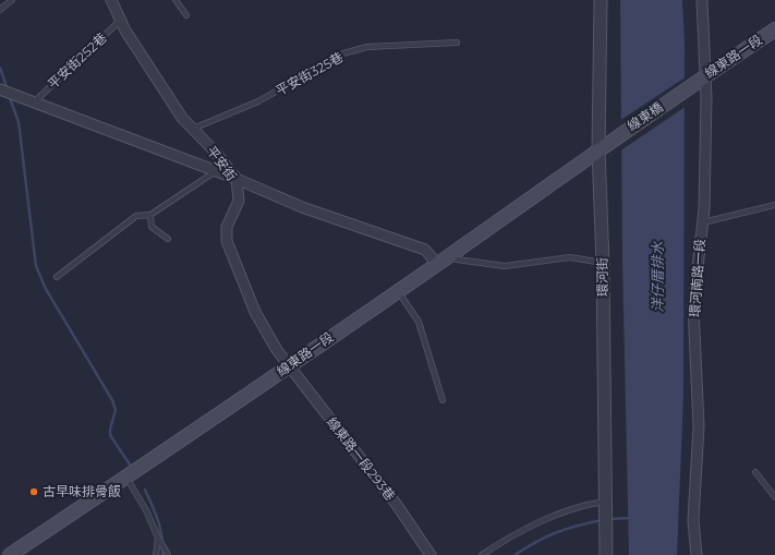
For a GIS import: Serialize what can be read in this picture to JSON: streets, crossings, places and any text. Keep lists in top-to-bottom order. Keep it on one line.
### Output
{"streets":{"main road":["線東路一段","線東橋"],"street":["平安街","環河街","環河南路一段","線東路一段293巷"],"lane":["平安街252巷","平安街325巷"]},"crossings":[["線東路一段","線東橋"],["線東路一段","平安街"],["線東路一段","環河街"],["線東路一段","環河南路一段"],["線東路一段","線東路一段293巷"],["平安街252巷","平安街"],["平安街325巷","平安街"],["線東橋","環河街"],["平安街","線東路一段293巷"]],"water":["洋仔厝排水"],"places":["古早味排骨飯"]}
